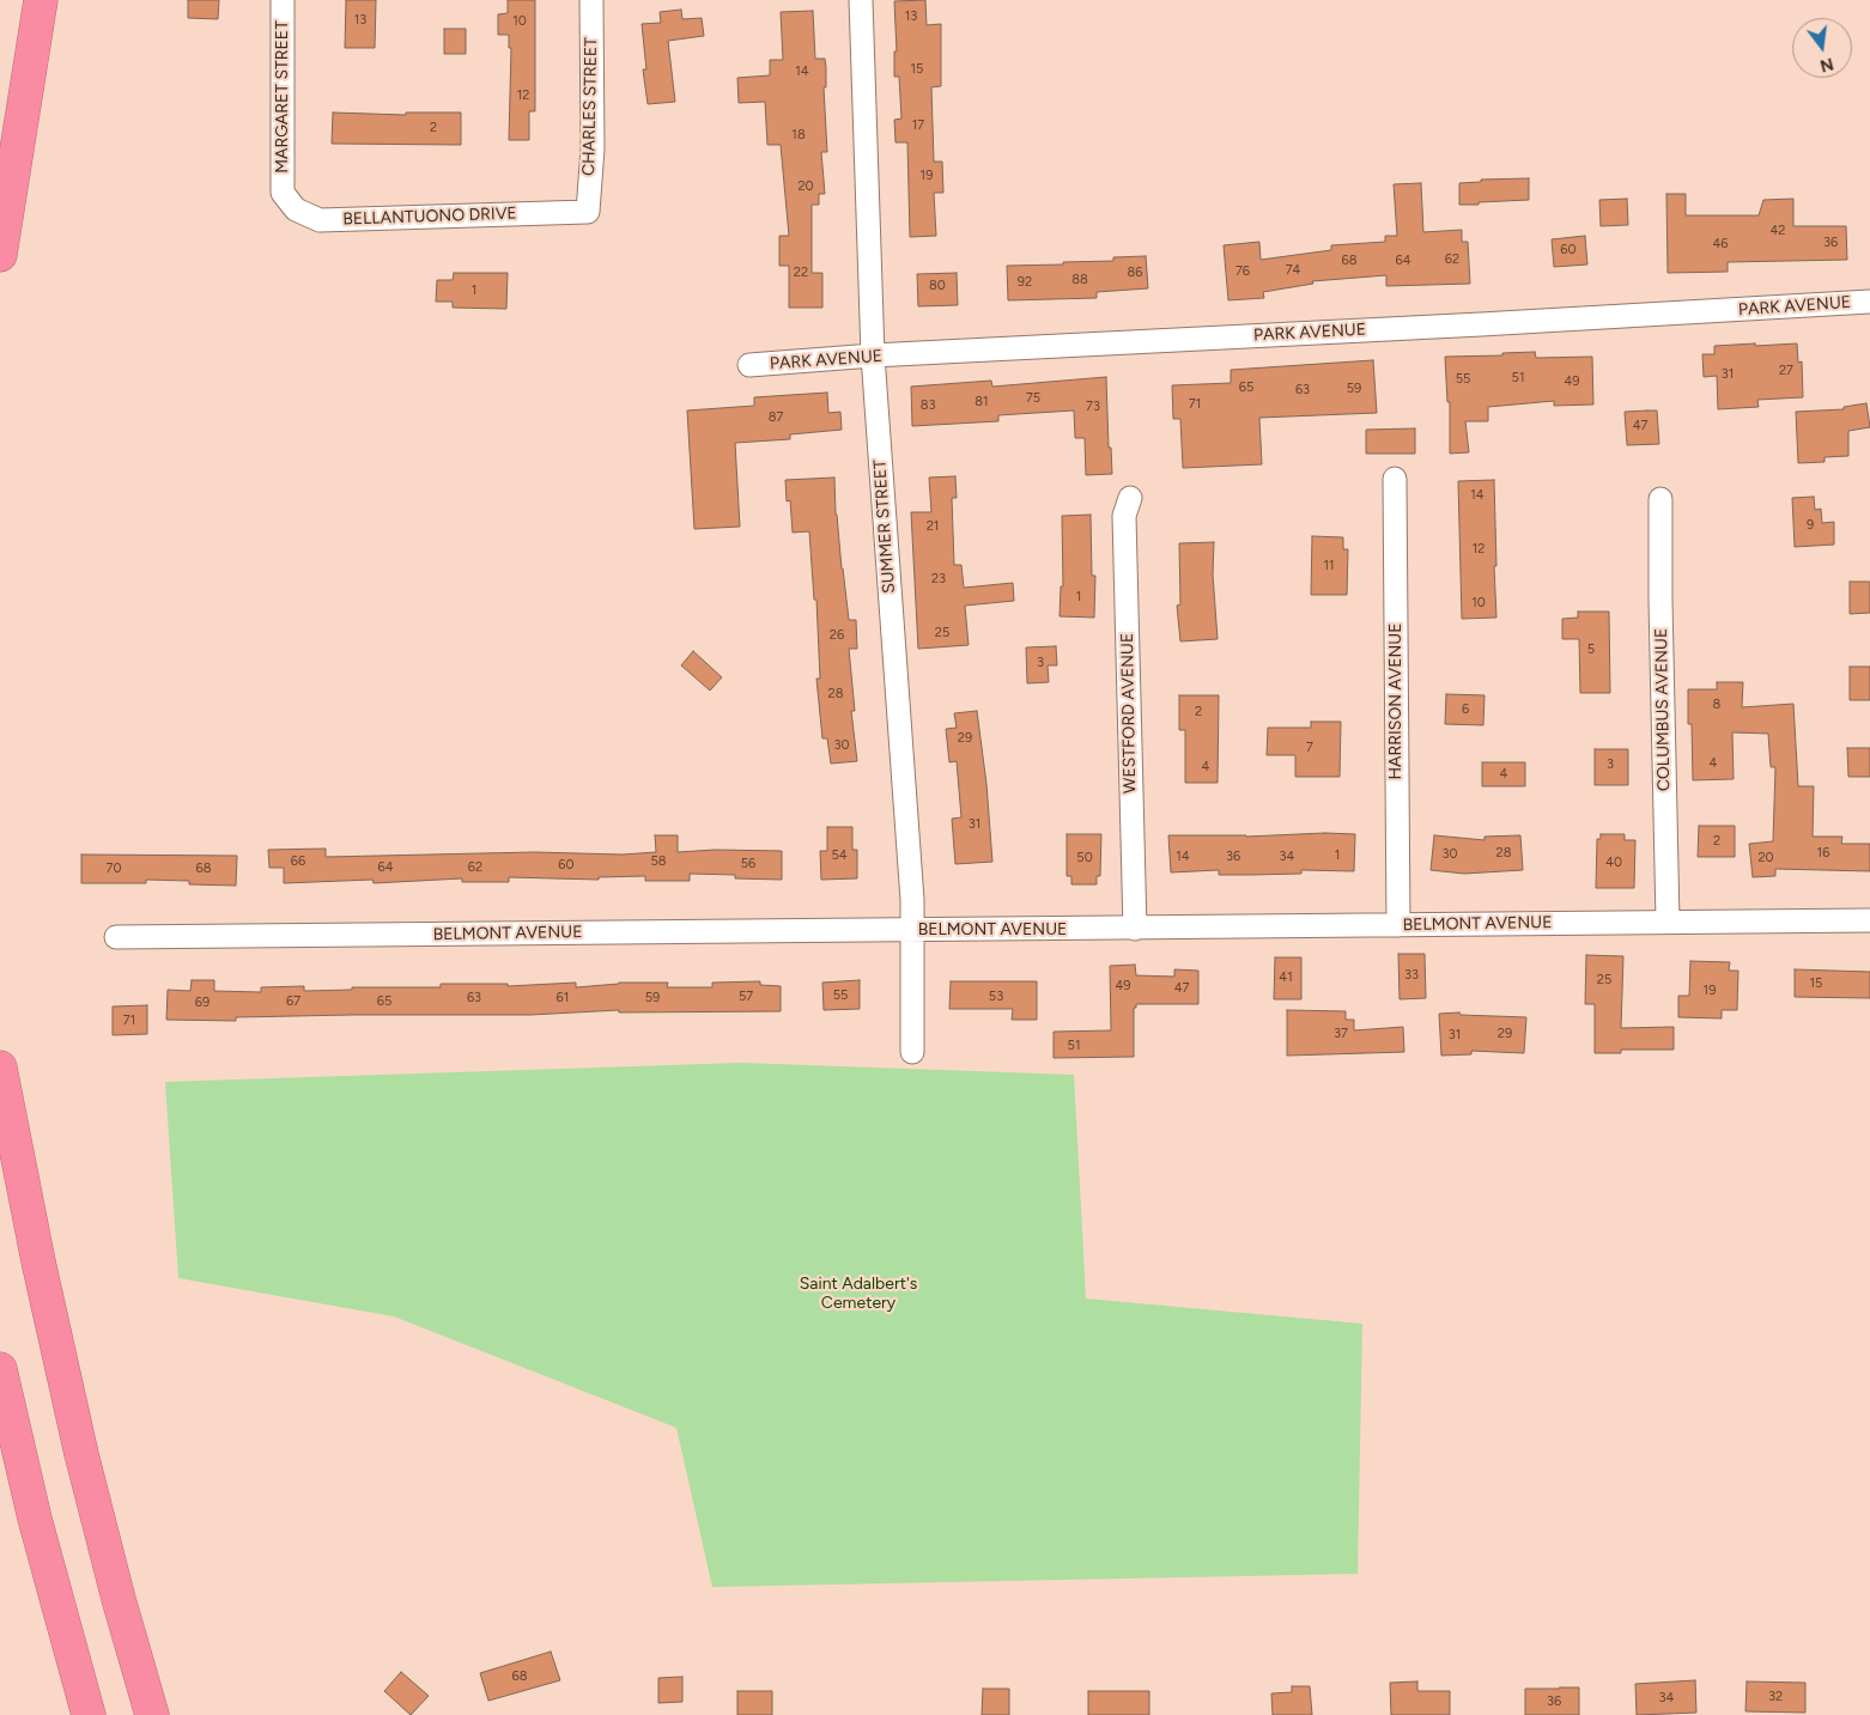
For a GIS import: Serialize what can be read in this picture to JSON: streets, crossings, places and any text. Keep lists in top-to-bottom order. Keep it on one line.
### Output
{"streets":{"street":["MARGARET STREET","CHARLES STREET","BELLANTUONO DRIVE","PARK AVENUE","SUMMER STREET","HARRISON AVENUE","COLUMBUS AVENUE","WESTFORD AVENUE","BELMONT AVENUE"]},"crossings":[["MARGARET STREET","BELLANTUONO DRIVE"],["CHARLES STREET","BELLANTUONO DRIVE"],["PARK AVENUE","SUMMER STREET"],["SUMMER STREET","BELMONT AVENUE"],["HARRISON AVENUE","BELMONT AVENUE"],["COLUMBUS AVENUE","BELMONT AVENUE"],["WESTFORD AVENUE","BELMONT AVENUE"]],"parks":["Saint Adalbert's Cemetery"],"house_numbers":["13","13","10","15","14","12","17","2","18","19","20","42","36","46","60","62","68","64","74","76","22","86","88","92","80","1","27","31","51","55","49","65","59","63","75","81","71","83","73","87","47","14","9","21","12","11","23","1","10","25","26","5","3","28","8","6","2","29","30","7","4","3","4","4","31","2","28","16","30","54","1","14","36","34","50","20","66","58","40","56","60","64","62","70","68","33","41","25","15","49","47","19","55","57","53","63","61","59","67","65","69","71","37","29","31","51","68","32","34","36"],"north":"bottom"}
